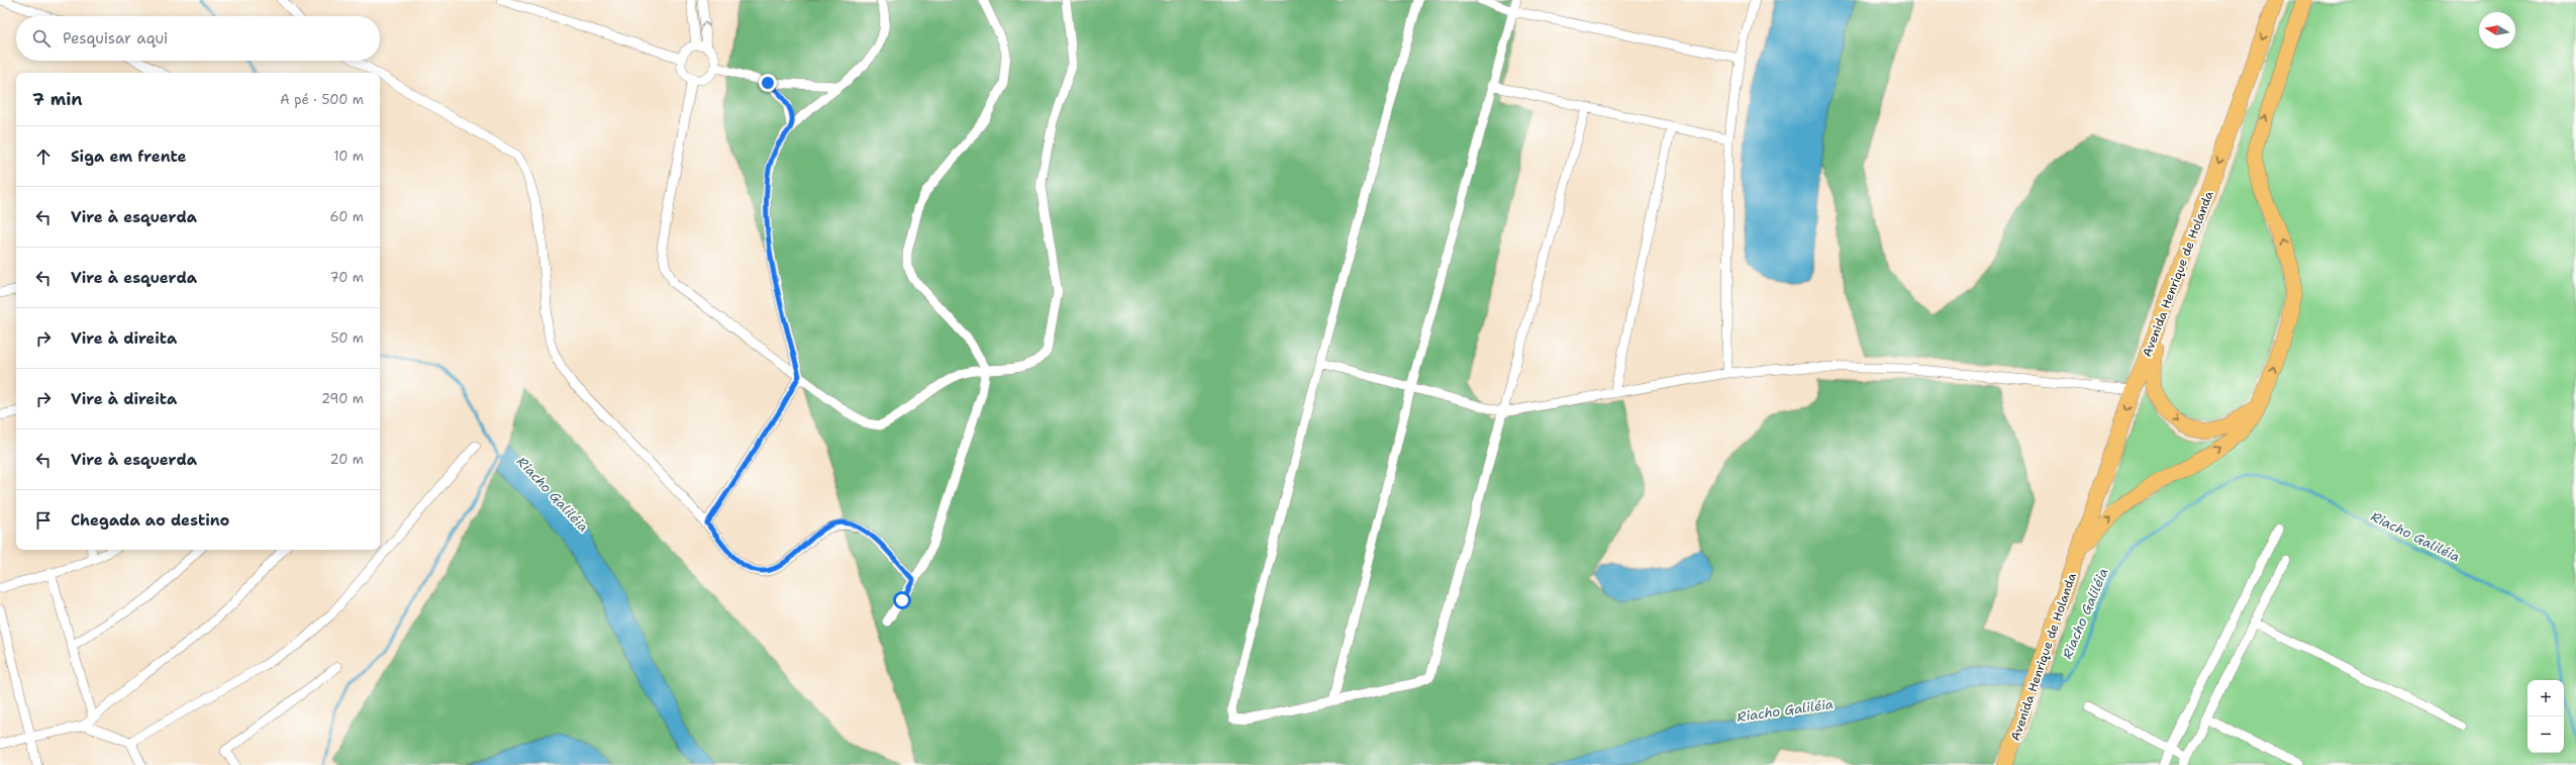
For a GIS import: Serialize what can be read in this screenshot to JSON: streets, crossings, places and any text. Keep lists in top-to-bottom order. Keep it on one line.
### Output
{"streets":{"main road":["Avenida Henrique de Holanda"]},"water":["Riacho Galiléia"],"north":"left","page":{"search":"Pesquisar aqui","heading":["7 min","A pé · 500 m"],"list":[["Siga em frente","10 m"],["Vire à esquerda","60 m"],["Vire à esquerda","70 m"],["Vire à direita","50 m"],["Vire à direita","290 m"],["Vire à esquerda","20 m"],"Chegada ao destino"],"map_buttons":["+","−"]}}
